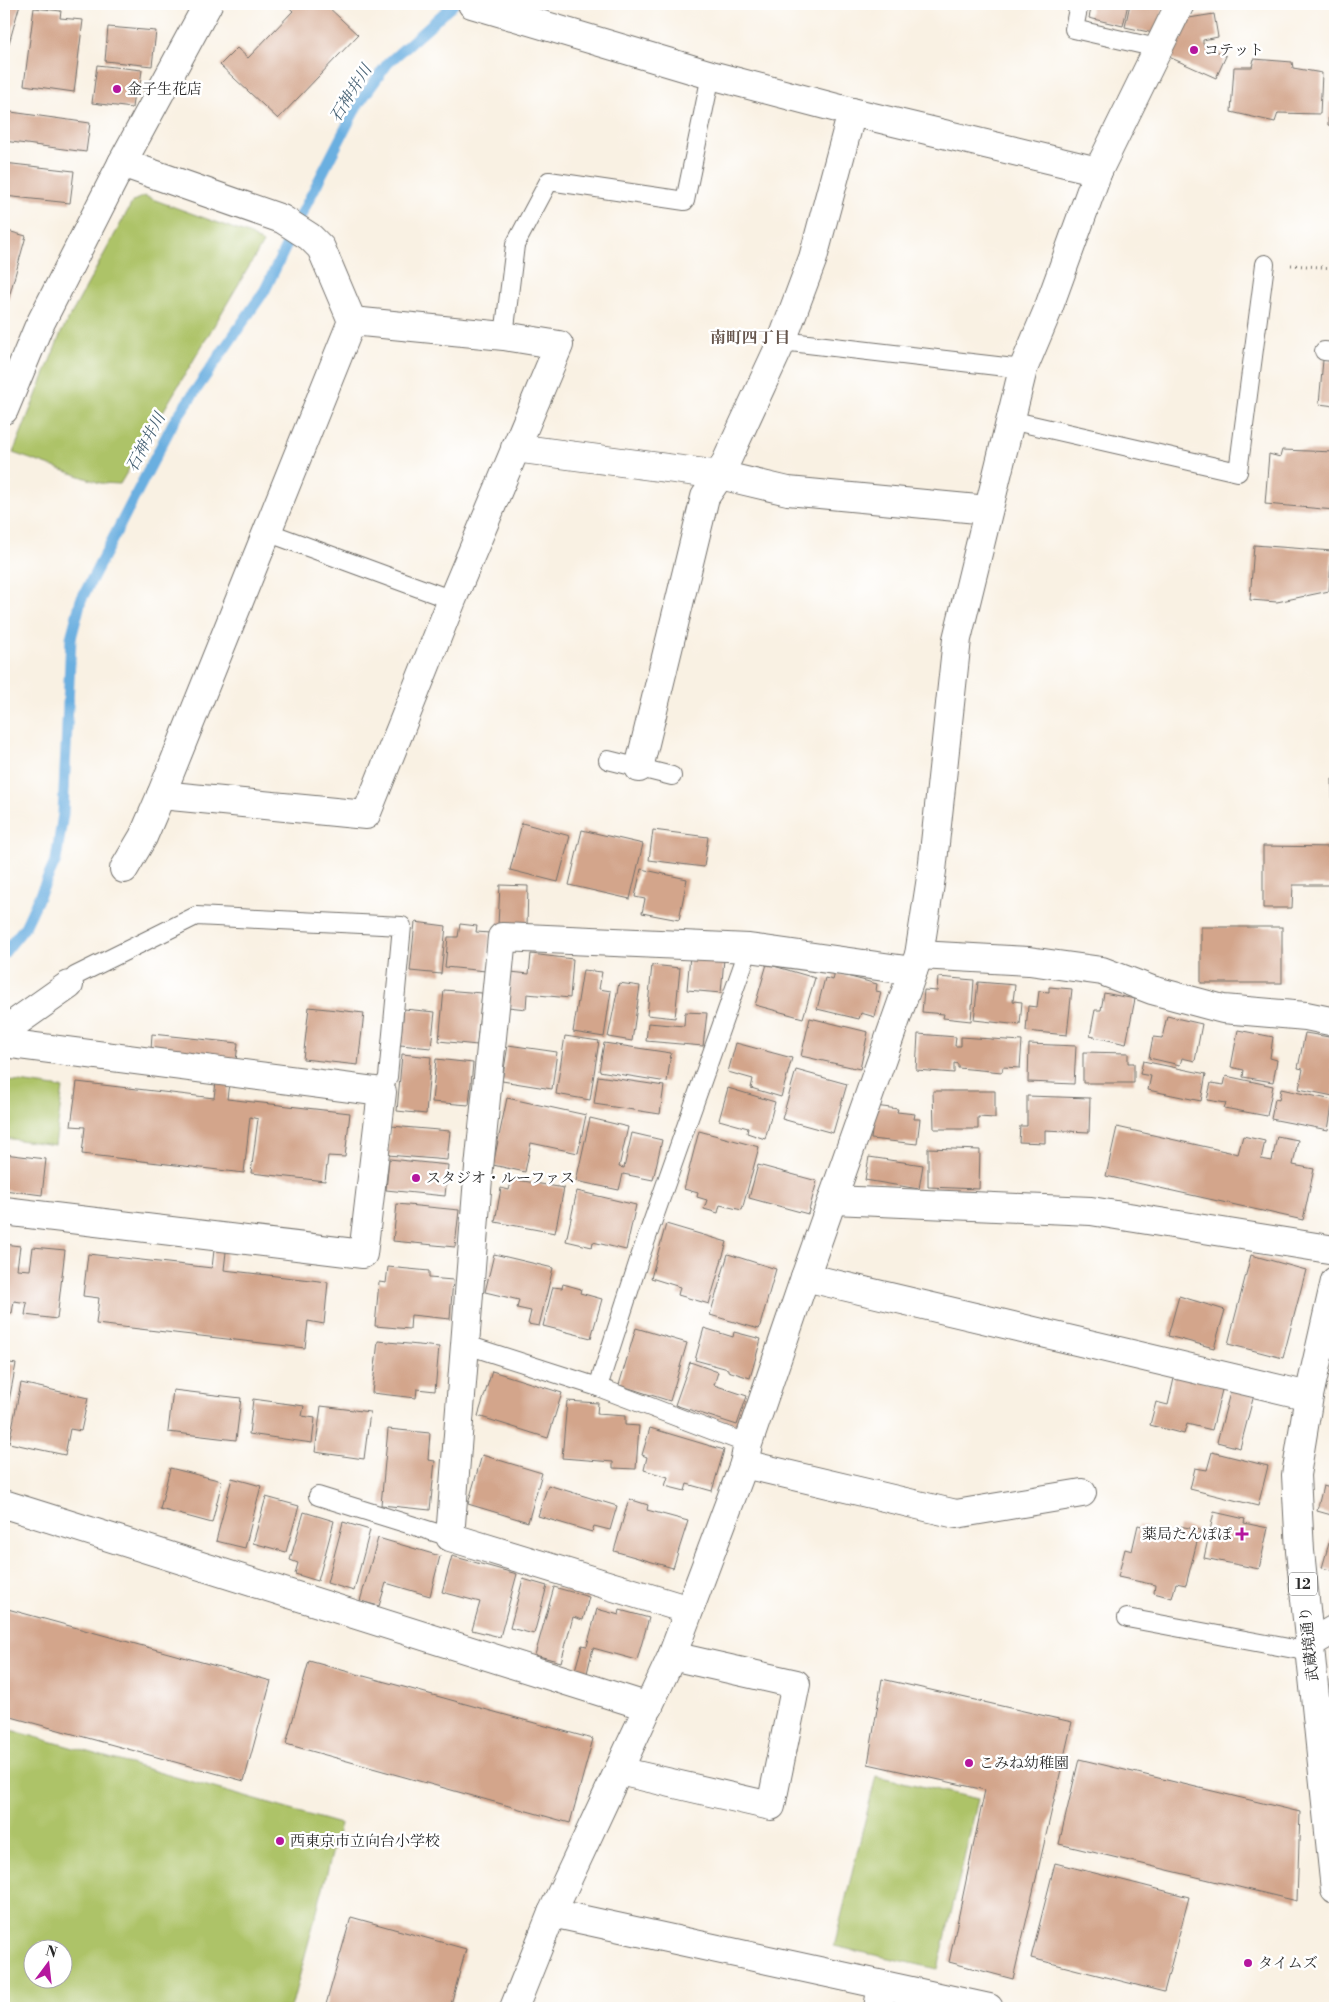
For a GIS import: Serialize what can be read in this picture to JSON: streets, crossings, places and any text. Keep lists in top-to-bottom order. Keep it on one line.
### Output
{"streets":{"street":["12","武蔵境通り"]},"districts":["南町四丁目"],"water":["石神井川"],"places":{"other":["コテット","金子生花店","スタジオ・ルーファス","こみね幼稚園","西東京市立向台小学校","タイムズ"],"health":["薬局たんぽぽ"]},"north":"top"}
